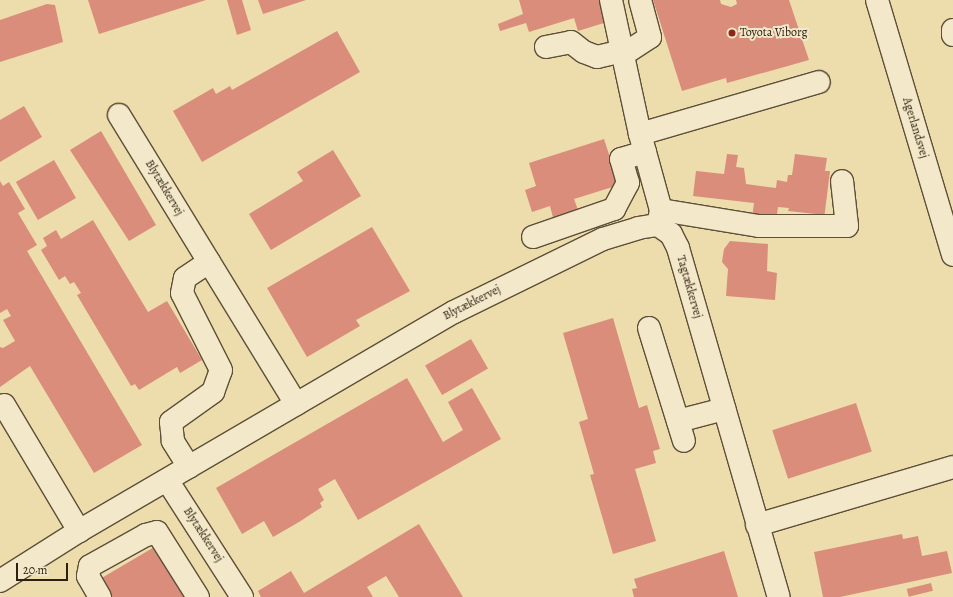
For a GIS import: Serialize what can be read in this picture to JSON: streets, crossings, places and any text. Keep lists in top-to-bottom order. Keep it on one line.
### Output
{"streets":{"street":["Agerlandsvej","Blytækkervej","Tagtækkervej"]},"crossings":[["Blytækkervej","Tagtækkervej"]],"places":["Toyota Viborg"],"scale_bar":"20 m"}
